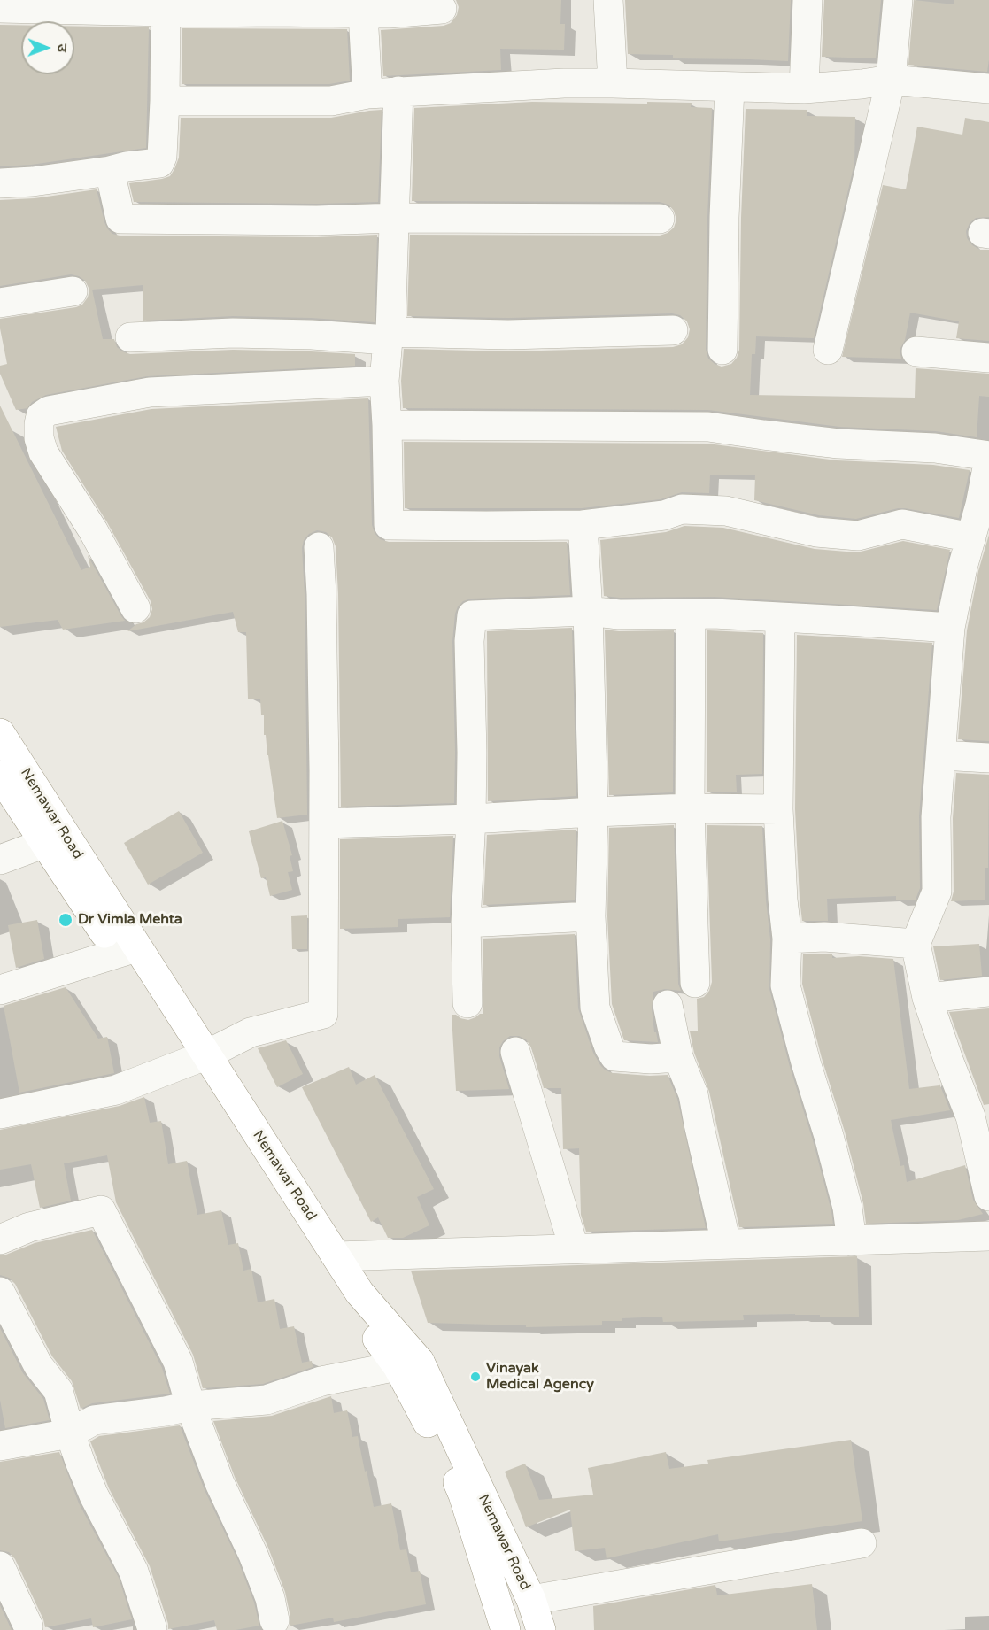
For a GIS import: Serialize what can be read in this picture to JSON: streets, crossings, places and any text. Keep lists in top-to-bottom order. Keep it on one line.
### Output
{"streets":{"highway":["Nemawar Road"]},"places":["Dr Vimla Mehta","Vinayak Medical Agency"],"north":"right"}
